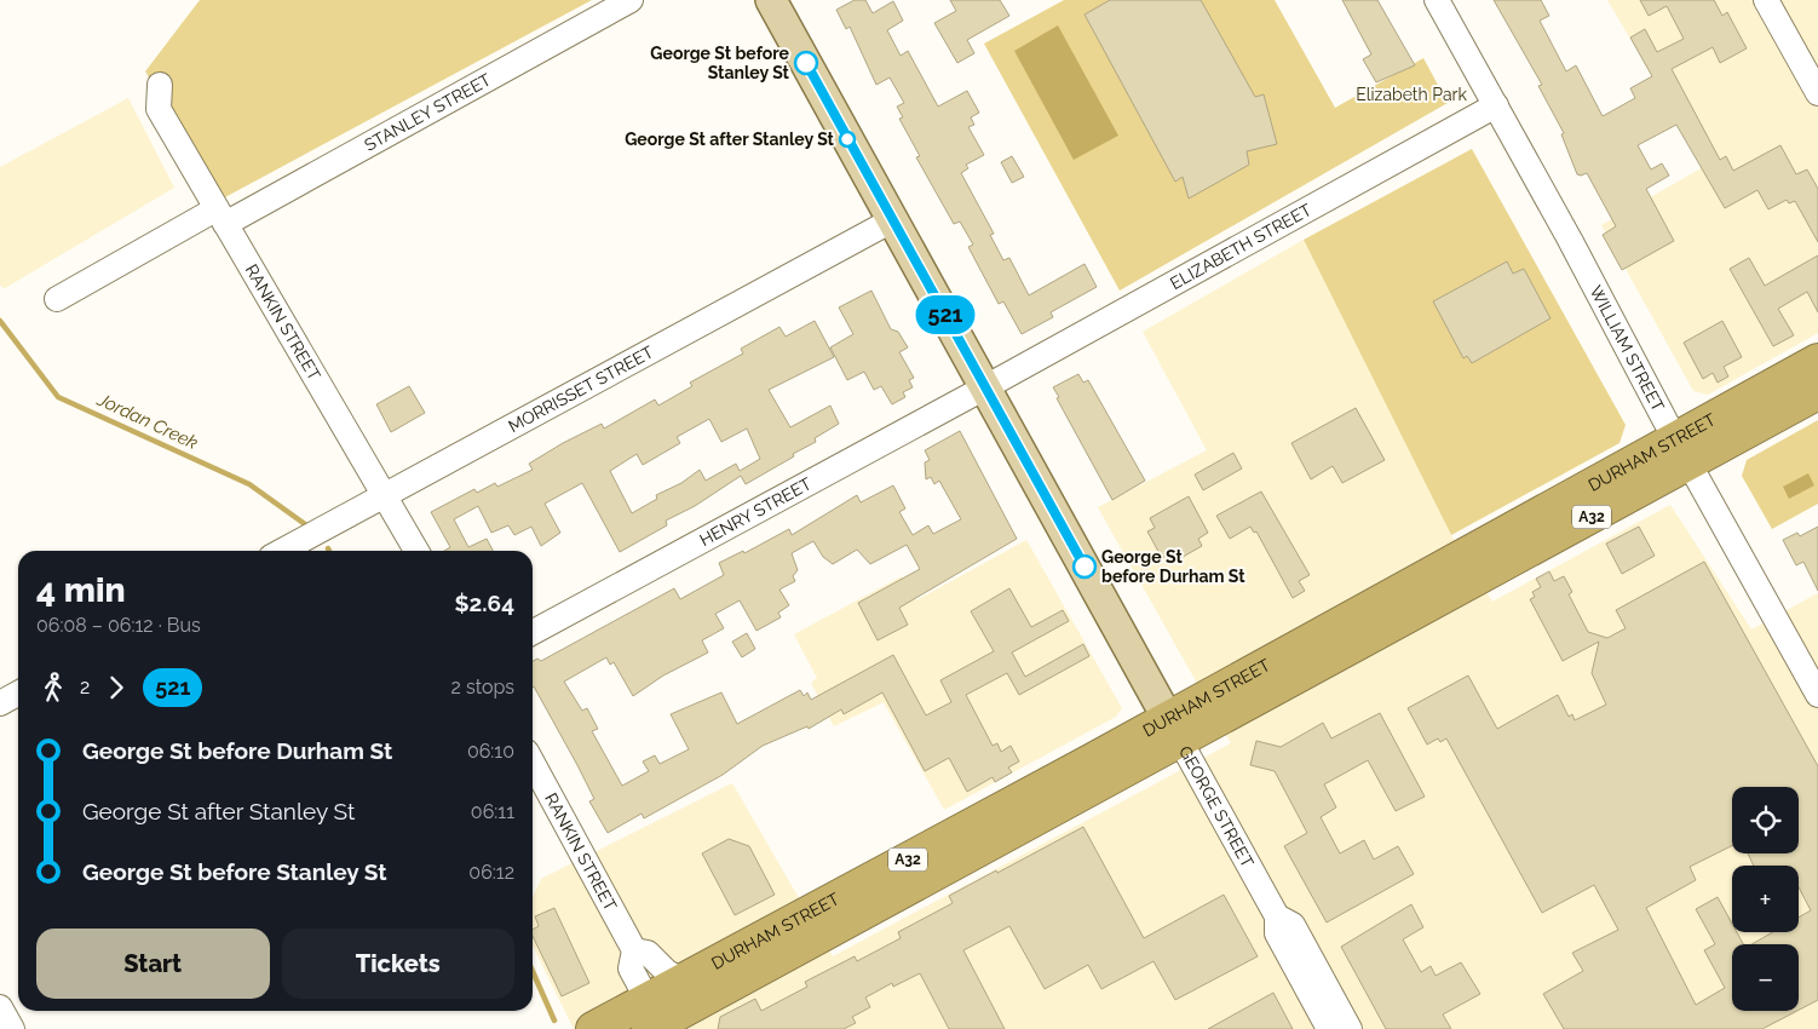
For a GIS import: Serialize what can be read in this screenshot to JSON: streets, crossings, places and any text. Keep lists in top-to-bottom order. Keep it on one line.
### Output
{"streets":{"highway":["DURHAM STREET","A32"],"main road":["GEORGE STREET"],"street":["STANLEY STREET","ELIZABETH STREET","RANKIN STREET","WILLIAM STREET","MORRISSET STREET","HENRY STREET"]},"crossings":[["STANLEY STREET","RANKIN STREET"],["ELIZABETH STREET","WILLIAM STREET"],["ELIZABETH STREET","HENRY STREET"],["ELIZABETH STREET","GEORGE STREET"],["RANKIN STREET","MORRISSET STREET"],["RANKIN STREET","DURHAM STREET"],["WILLIAM STREET","DURHAM STREET"],["MORRISSET STREET","GEORGE STREET"],["DURHAM STREET","GEORGE STREET"],["HENRY STREET","GEORGE STREET"]],"water":["Jordan Creek"],"parks":["Elizabeth Park"],"places":["George St before Stanley St","George St after Stanley St","George St before Durham St"],"lines":["bus line 521"],"page":{"on_map":"521","heading":["4 min","06:08 – 06:12 · Bus","$2.64"],"legs":["2","521","2 stops"],"list":[{"name":"George St before Durham St","value":"06:10"},{"name":"George St after Stanley St","value":"06:11"},{"name":"George St before Stanley St","value":"06:12"}],"map_buttons":["+","−"],"buttons":["Start","Tickets"]}}
